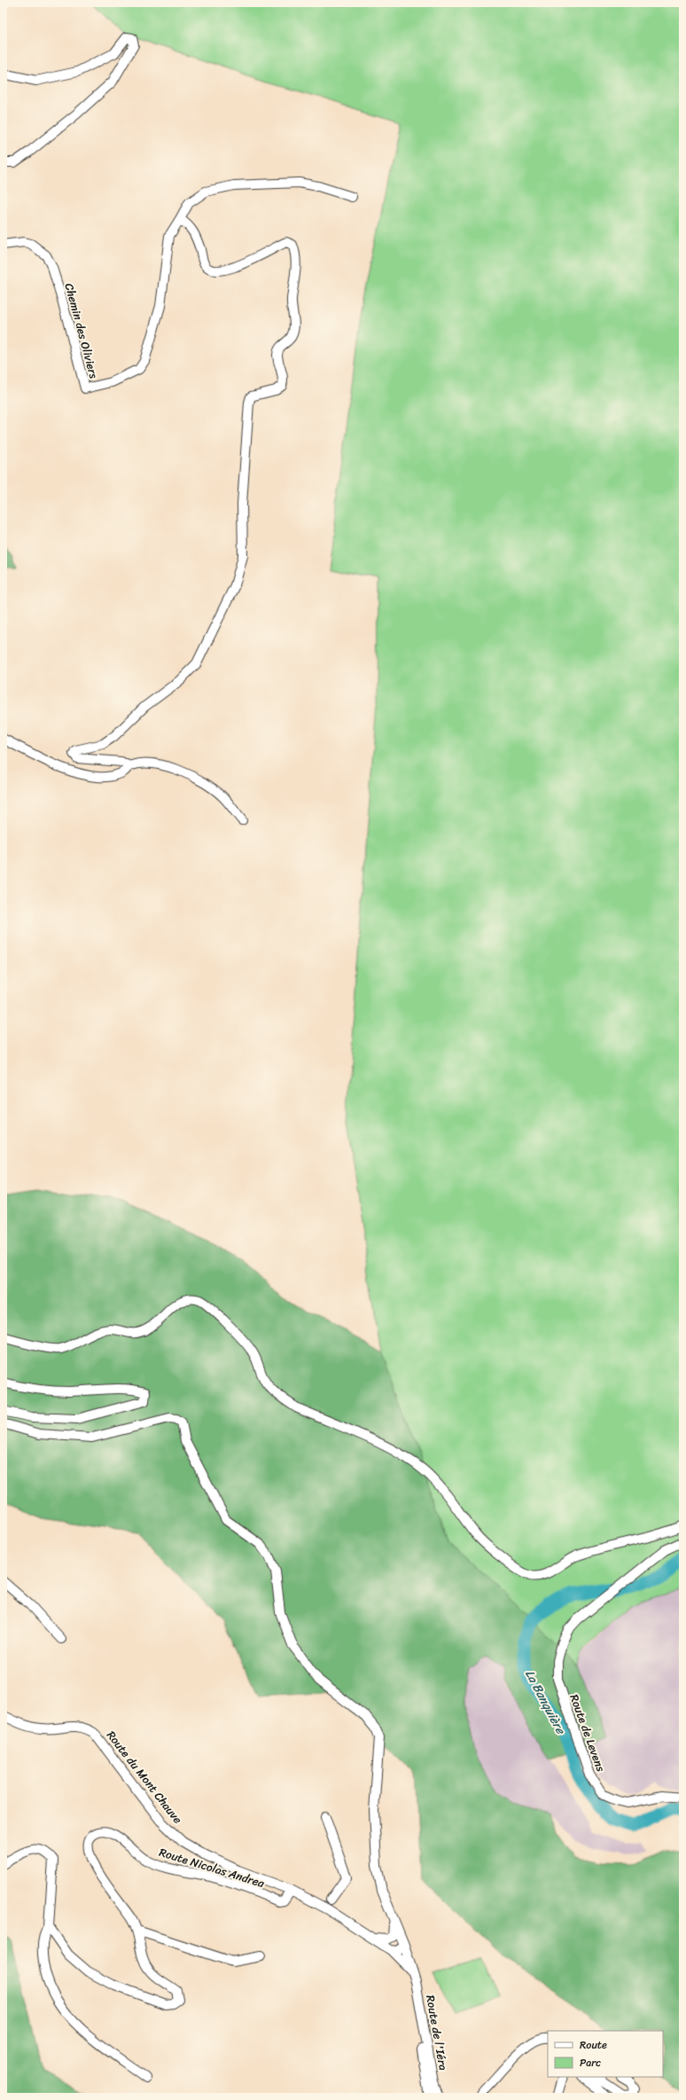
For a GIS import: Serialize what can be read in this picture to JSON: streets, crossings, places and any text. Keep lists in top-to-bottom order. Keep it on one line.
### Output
{"streets":{"street":["Chemin des Oliviers","Route de Levens","Route du Mont Chauve","Route Nicolas Andrea","Route de l'Iéra"]},"crossings":[["Route du Mont Chauve","Route Nicolas Andrea"],["Route du Mont Chauve","Route de l'Iéra"]],"water":["La Banquière"],"legend":["Route","Parc"]}
